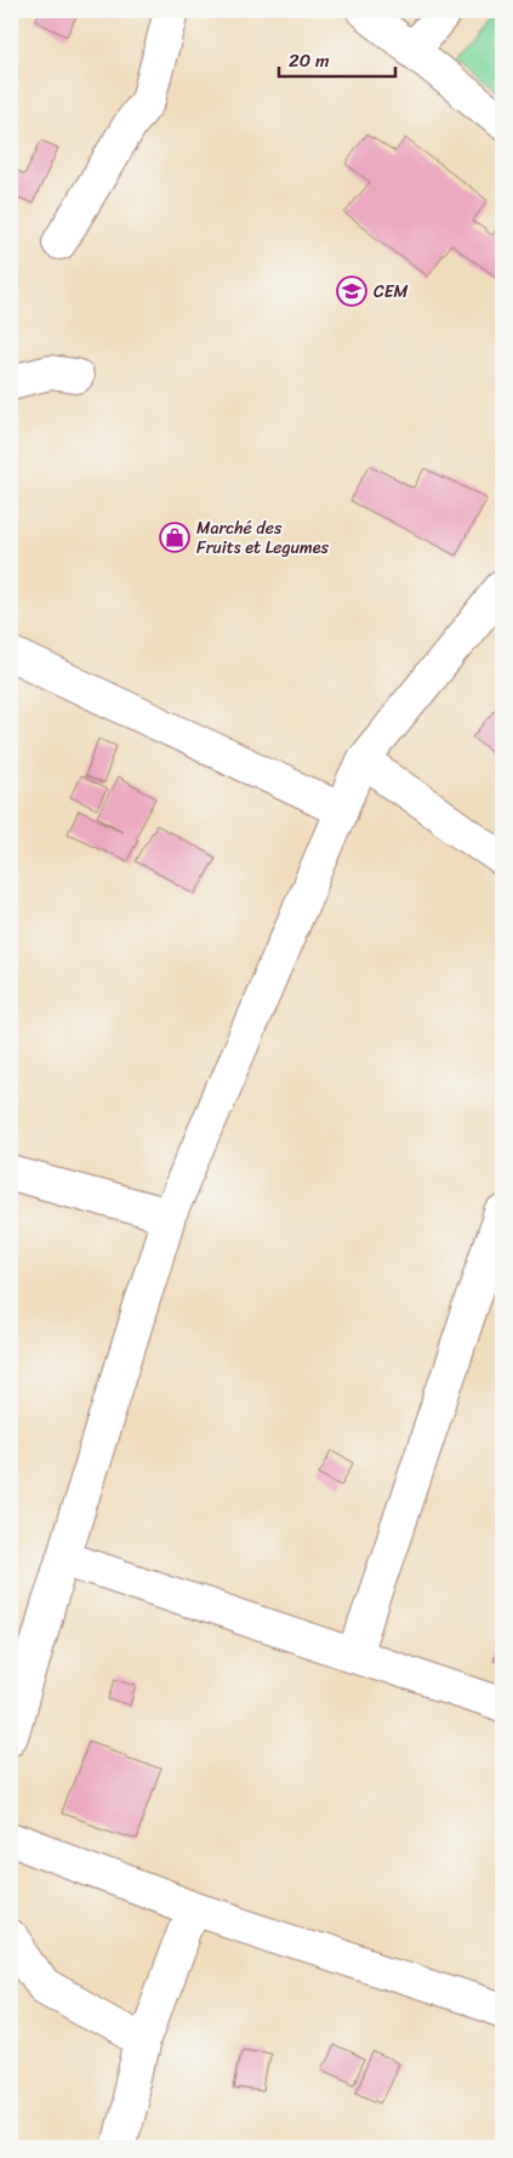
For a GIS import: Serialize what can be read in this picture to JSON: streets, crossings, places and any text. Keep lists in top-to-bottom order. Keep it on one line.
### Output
{"places":{"school or university":["CEM"],"shop":["Marché des Fruits et Legumes"]},"scale_bar":"20 m"}
